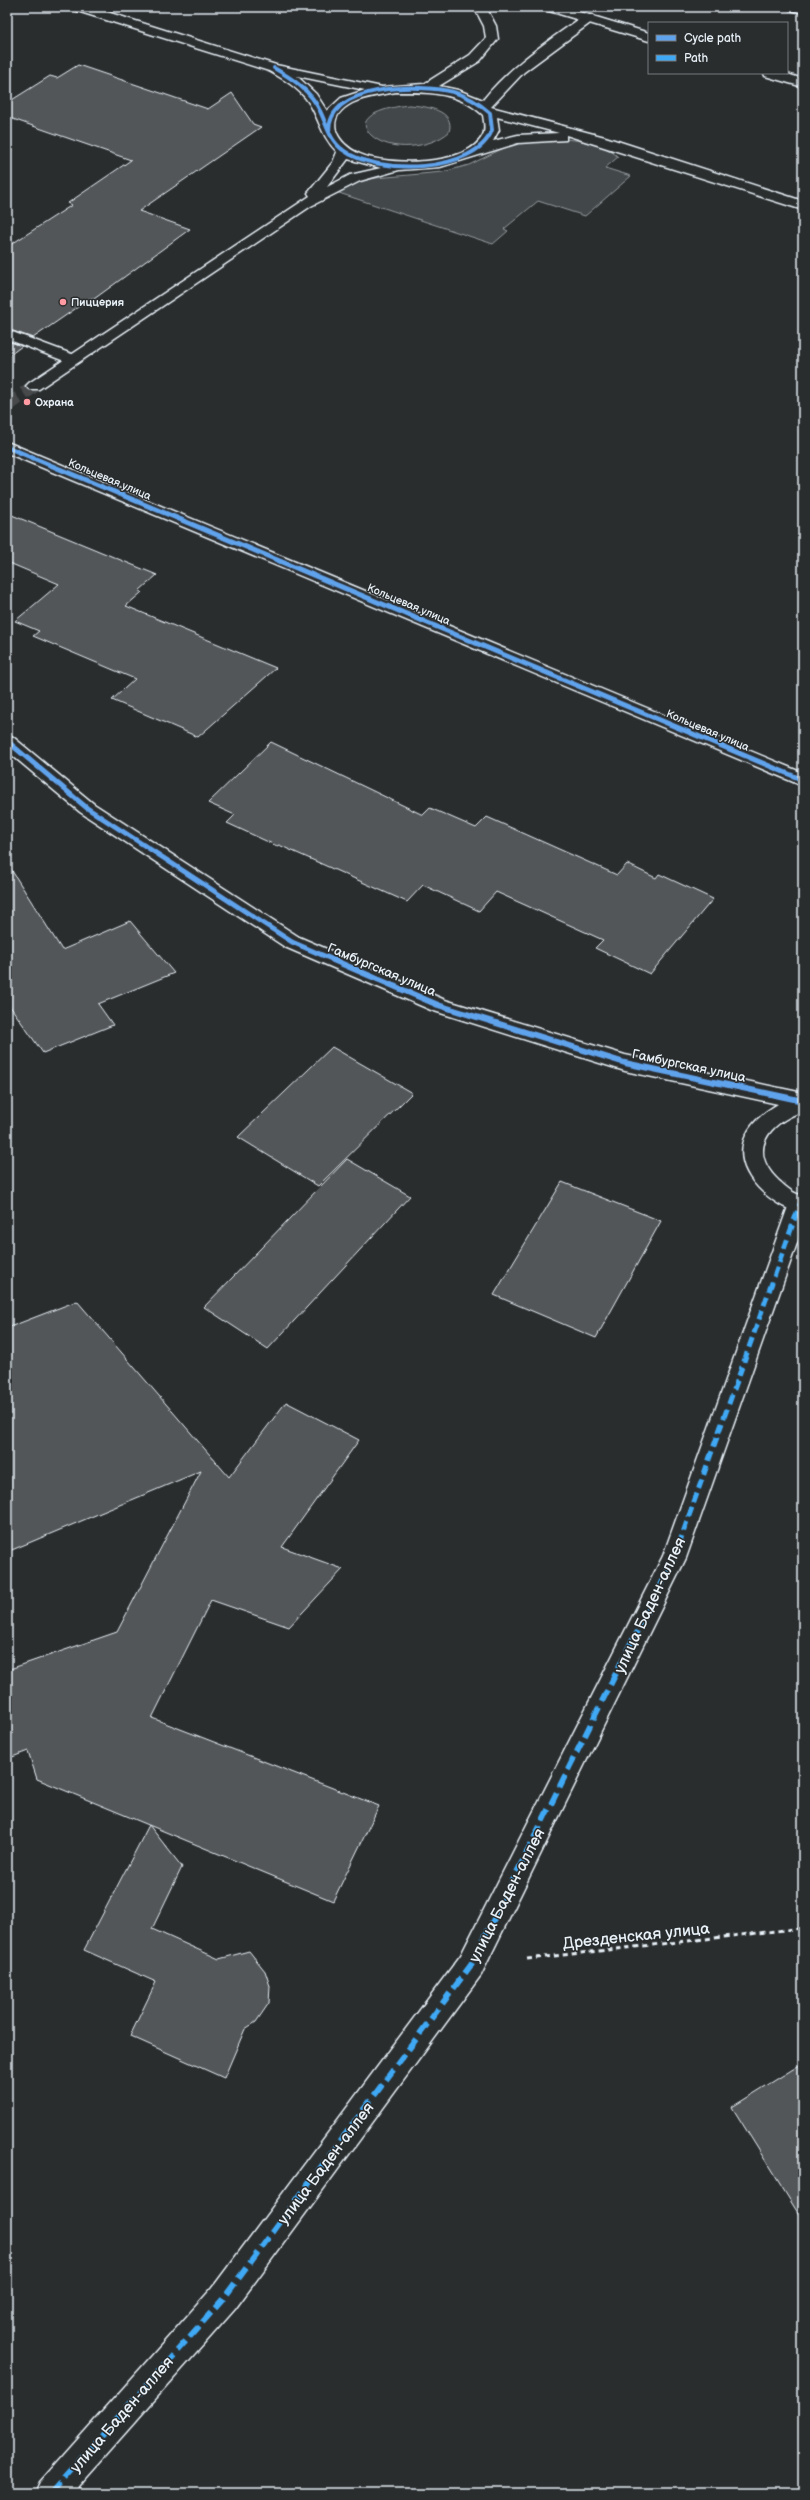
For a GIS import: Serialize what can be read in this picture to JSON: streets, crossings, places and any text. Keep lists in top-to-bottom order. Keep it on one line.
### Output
{"streets":{"street":["Кольцевая улица","Гамбургская улица","улица Баден-аллея"],"path":["Дрезденская улица"]},"crossings":[["Гамбургская улица","улица Баден-аллея"],["улица Баден-аллея","Дрезденская улица"]],"places":["Пиццерия","Охрана"],"legend":["Cycle path","Path"]}
